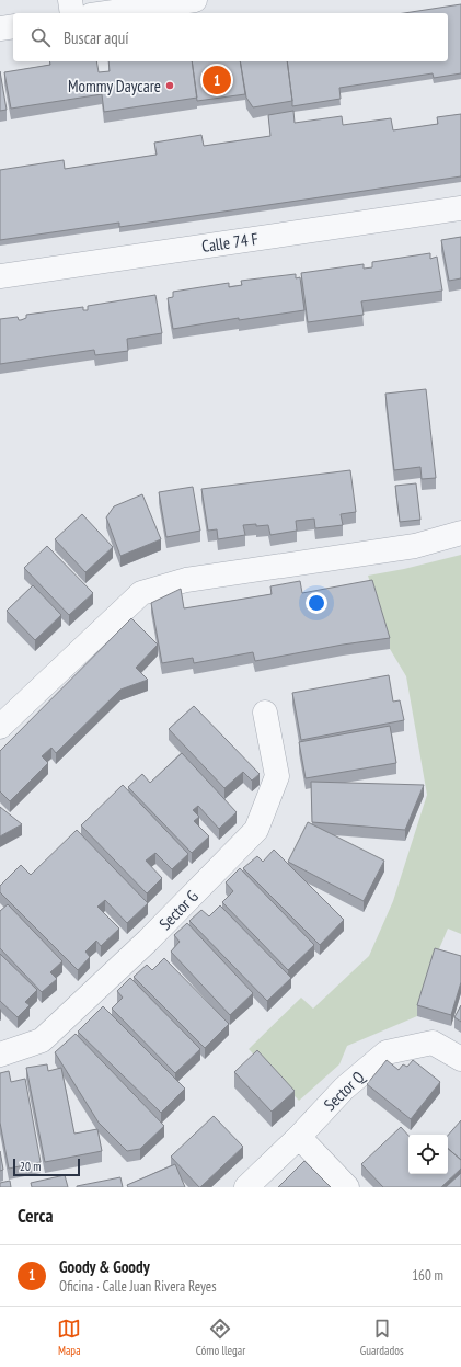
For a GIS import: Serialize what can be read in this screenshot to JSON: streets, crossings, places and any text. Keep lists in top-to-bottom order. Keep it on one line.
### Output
{"streets":{"street":["Calle 74 F","Sector G","Sector Q"]},"places":["Mommy Daycare"],"scale_bar":"20 m","page":{"search":"Buscar aquí","pins":"1","scale":"20 m","heading":"Cerca","list":[{"mark":"1","name":"Goody & Goody","note":"Oficina · Calle Juan Rivera Reyes","value":"160 m"}],"nav":["Mapa","Cómo llegar","Guardados"]}}
